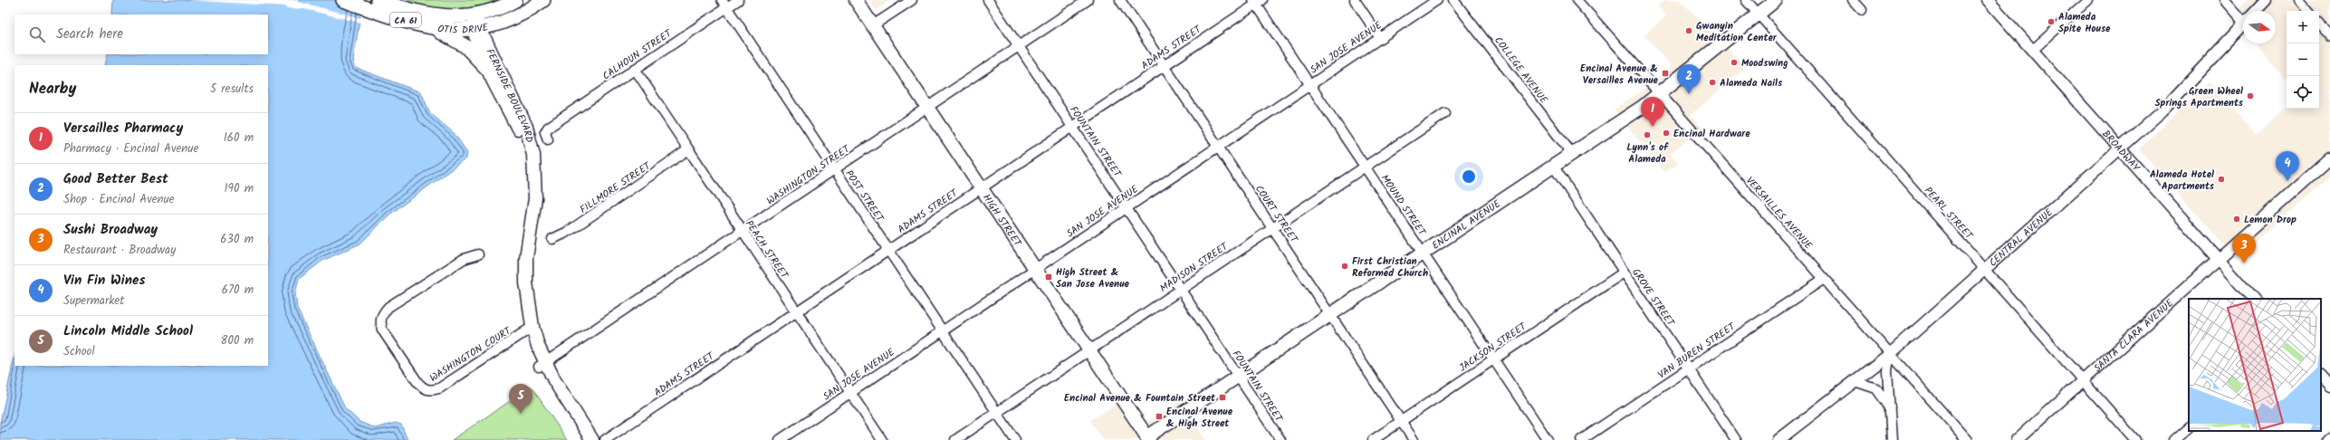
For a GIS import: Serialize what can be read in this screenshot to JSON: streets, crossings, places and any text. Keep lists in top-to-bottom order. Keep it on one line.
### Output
{"streets":{"main road":["CA 61","OTIS DRIVE","FERNSIDE BOULEVARD","HIGH STREET","ENCINAL AVENUE"],"street":["ADAMS STREET","SAN JOSE AVENUE","CALHOUN STREET","COLLEGE AVENUE","FOUNTAIN STREET","BROADWAY","WASHINGTON STREET","FILLMORE STREET","POST STREET","MOUND STREET","VERSAILLES AVENUE","PEARL STREET","COURT STREET","CENTRAL AVENUE","PEACH STREET","MADISON STREET","GROVE STREET","SANTA CLARA AVENUE","JACKSON STREET","VAN BUREN STREET","WASHINGTON COURT"]},"crossings":[["CA 61","OTIS DRIVE"],["OTIS DRIVE","FERNSIDE BOULEVARD"],["ADAMS STREET","FOUNTAIN STREET"],["ADAMS STREET","POST STREET"],["ADAMS STREET","MOUND STREET"],["ADAMS STREET","COURT STREET"],["ADAMS STREET","HIGH STREET"],["ADAMS STREET","PEACH STREET"],["SAN JOSE AVENUE","FOUNTAIN STREET"],["SAN JOSE AVENUE","POST STREET"],["SAN JOSE AVENUE","MOUND STREET"],["SAN JOSE AVENUE","COURT STREET"],["SAN JOSE AVENUE","HIGH STREET"],["SAN JOSE AVENUE","PEACH STREET"],["CALHOUN STREET","POST STREET"],["CALHOUN STREET","PEACH STREET"],["COLLEGE AVENUE","ENCINAL AVENUE"],["FERNSIDE BOULEVARD","WASHINGTON STREET"],["FERNSIDE BOULEVARD","WASHINGTON COURT"],["FOUNTAIN STREET","WASHINGTON STREET"],["FOUNTAIN STREET","ENCINAL AVENUE"],["FOUNTAIN STREET","MADISON STREET"],["BROADWAY","CENTRAL AVENUE"],["BROADWAY","SANTA CLARA AVENUE"],["WASHINGTON STREET","POST STREET"],["WASHINGTON STREET","HIGH STREET"],["WASHINGTON STREET","PEACH STREET"],["FILLMORE STREET","PEACH STREET"],["POST STREET","MADISON STREET"],["MOUND STREET","ENCINAL AVENUE"],["MOUND STREET","MADISON STREET"],["MOUND STREET","JACKSON STREET"],["VERSAILLES AVENUE","ENCINAL AVENUE"],["VERSAILLES AVENUE","CENTRAL AVENUE"],["VERSAILLES AVENUE","VAN BUREN STREET"],["PEARL STREET","ENCINAL AVENUE"],["PEARL STREET","CENTRAL AVENUE"],["PEARL STREET","SANTA CLARA AVENUE"],["COURT STREET","ENCINAL AVENUE"],["COURT STREET","MADISON STREET"],["COURT STREET","JACKSON STREET"],["HIGH STREET","ENCINAL AVENUE"],["HIGH STREET","MADISON STREET"],["ENCINAL AVENUE","GROVE STREET"],["GROVE STREET","JACKSON STREET"],["GROVE STREET","VAN BUREN STREET"]],"places":{"other":["Alameda Spite House","Gwanyin Meditation Center","Moodswing","Alameda Nails","Green Wheel Springs Apartments","Encinal Hardware","Lynn's of Alameda","Alameda Hotel Apartments","Lemon Drop","First Christian Reformed Church"],"transit":["Encinal Avenue & Versailles Avenue","High Street & San Jose Avenue","Encinal Avenue & Fountain Street","Encinal Avenue & High Street"]},"north":"right","page":{"map_buttons":["+","−"],"search":"Search here","pins":["2","1","4","3","5"],"heading":["Nearby","5 results"],"list":[{"mark":"1","name":"Versailles Pharmacy","note":"Pharmacy · Encinal Avenue","value":"160 m"},{"mark":"2","name":"Good Better Best","note":"Shop · Encinal Avenue","value":"190 m"},{"mark":"3","name":"Sushi Broadway","note":"Restaurant · Broadway","value":"630 m"},{"mark":"4","name":"Vin Fin Wines","note":"Supermarket","value":"670 m"},{"mark":"5","name":"Lincoln Middle School","note":"School","value":"800 m"}]}}
